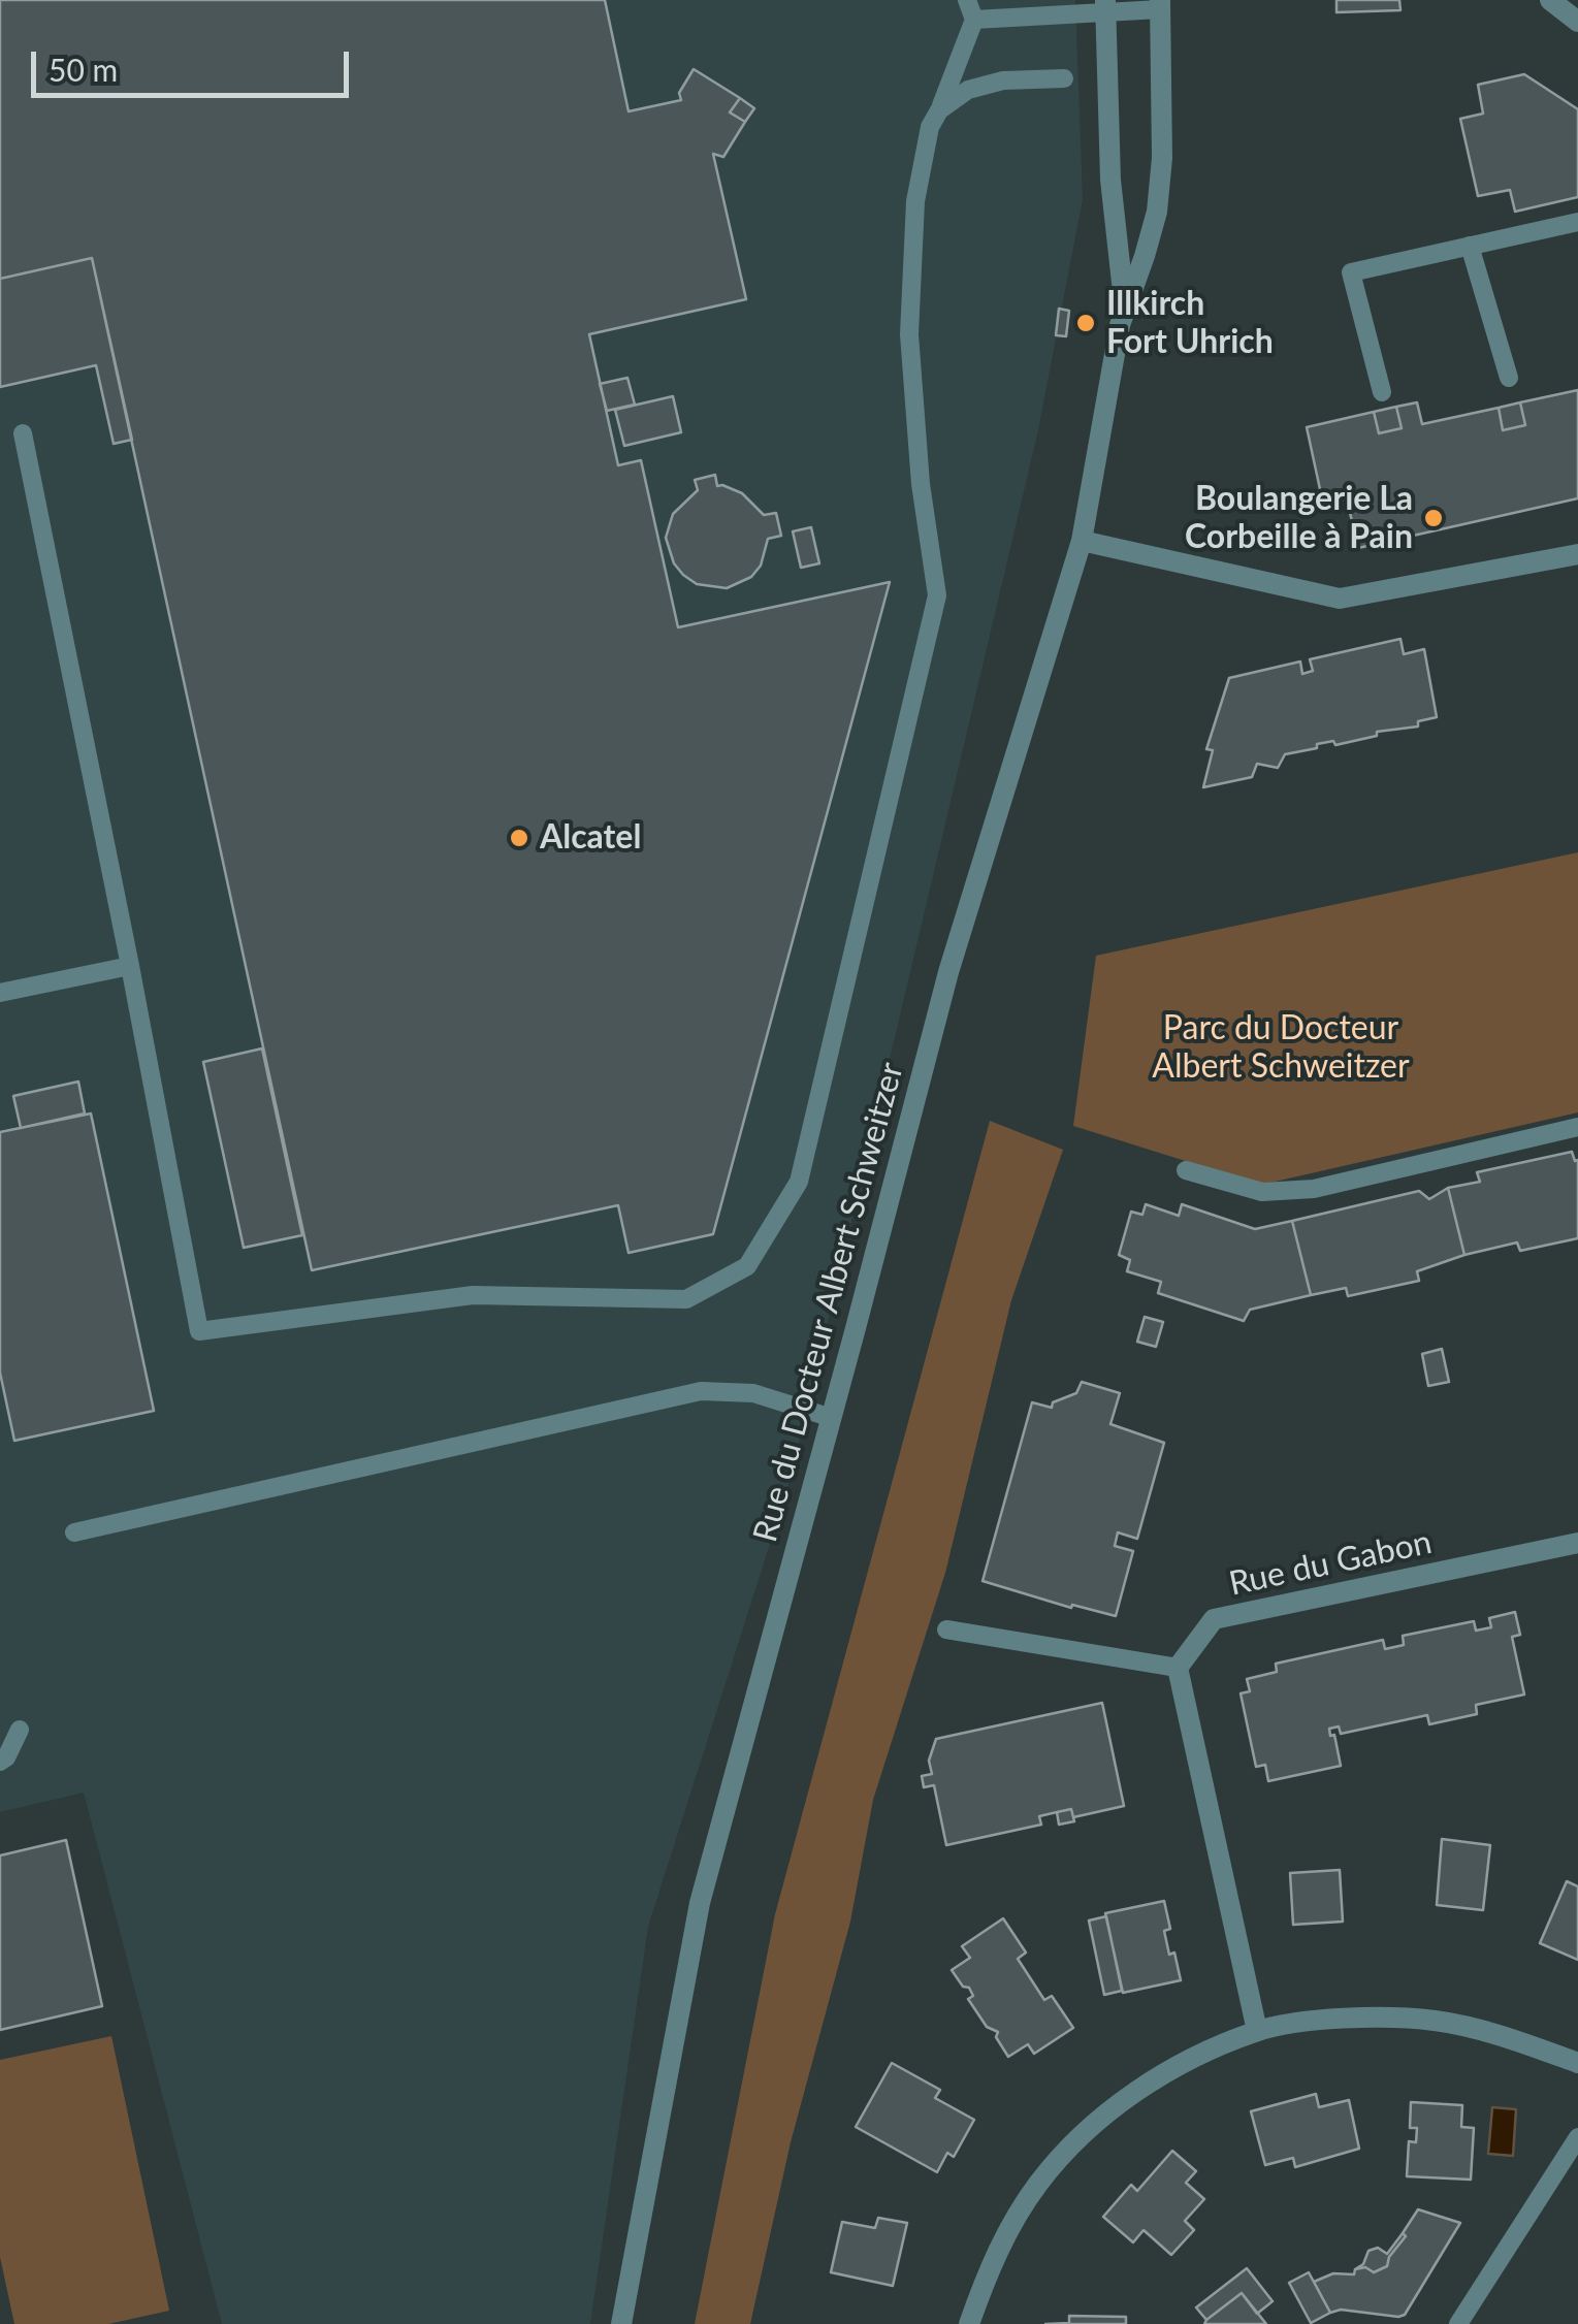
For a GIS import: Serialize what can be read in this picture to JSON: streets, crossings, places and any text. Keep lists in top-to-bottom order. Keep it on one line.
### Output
{"streets":{"street":["Rue du Docteur Albert Schweitzer","Rue du Gabon"]},"parks":["Parc du Docteur Albert Schweitzer"],"places":["Illkirch Fort Uhrich","Boulangerie La Corbeille à Pain","Alcatel"],"scale_bar":"50 m"}
